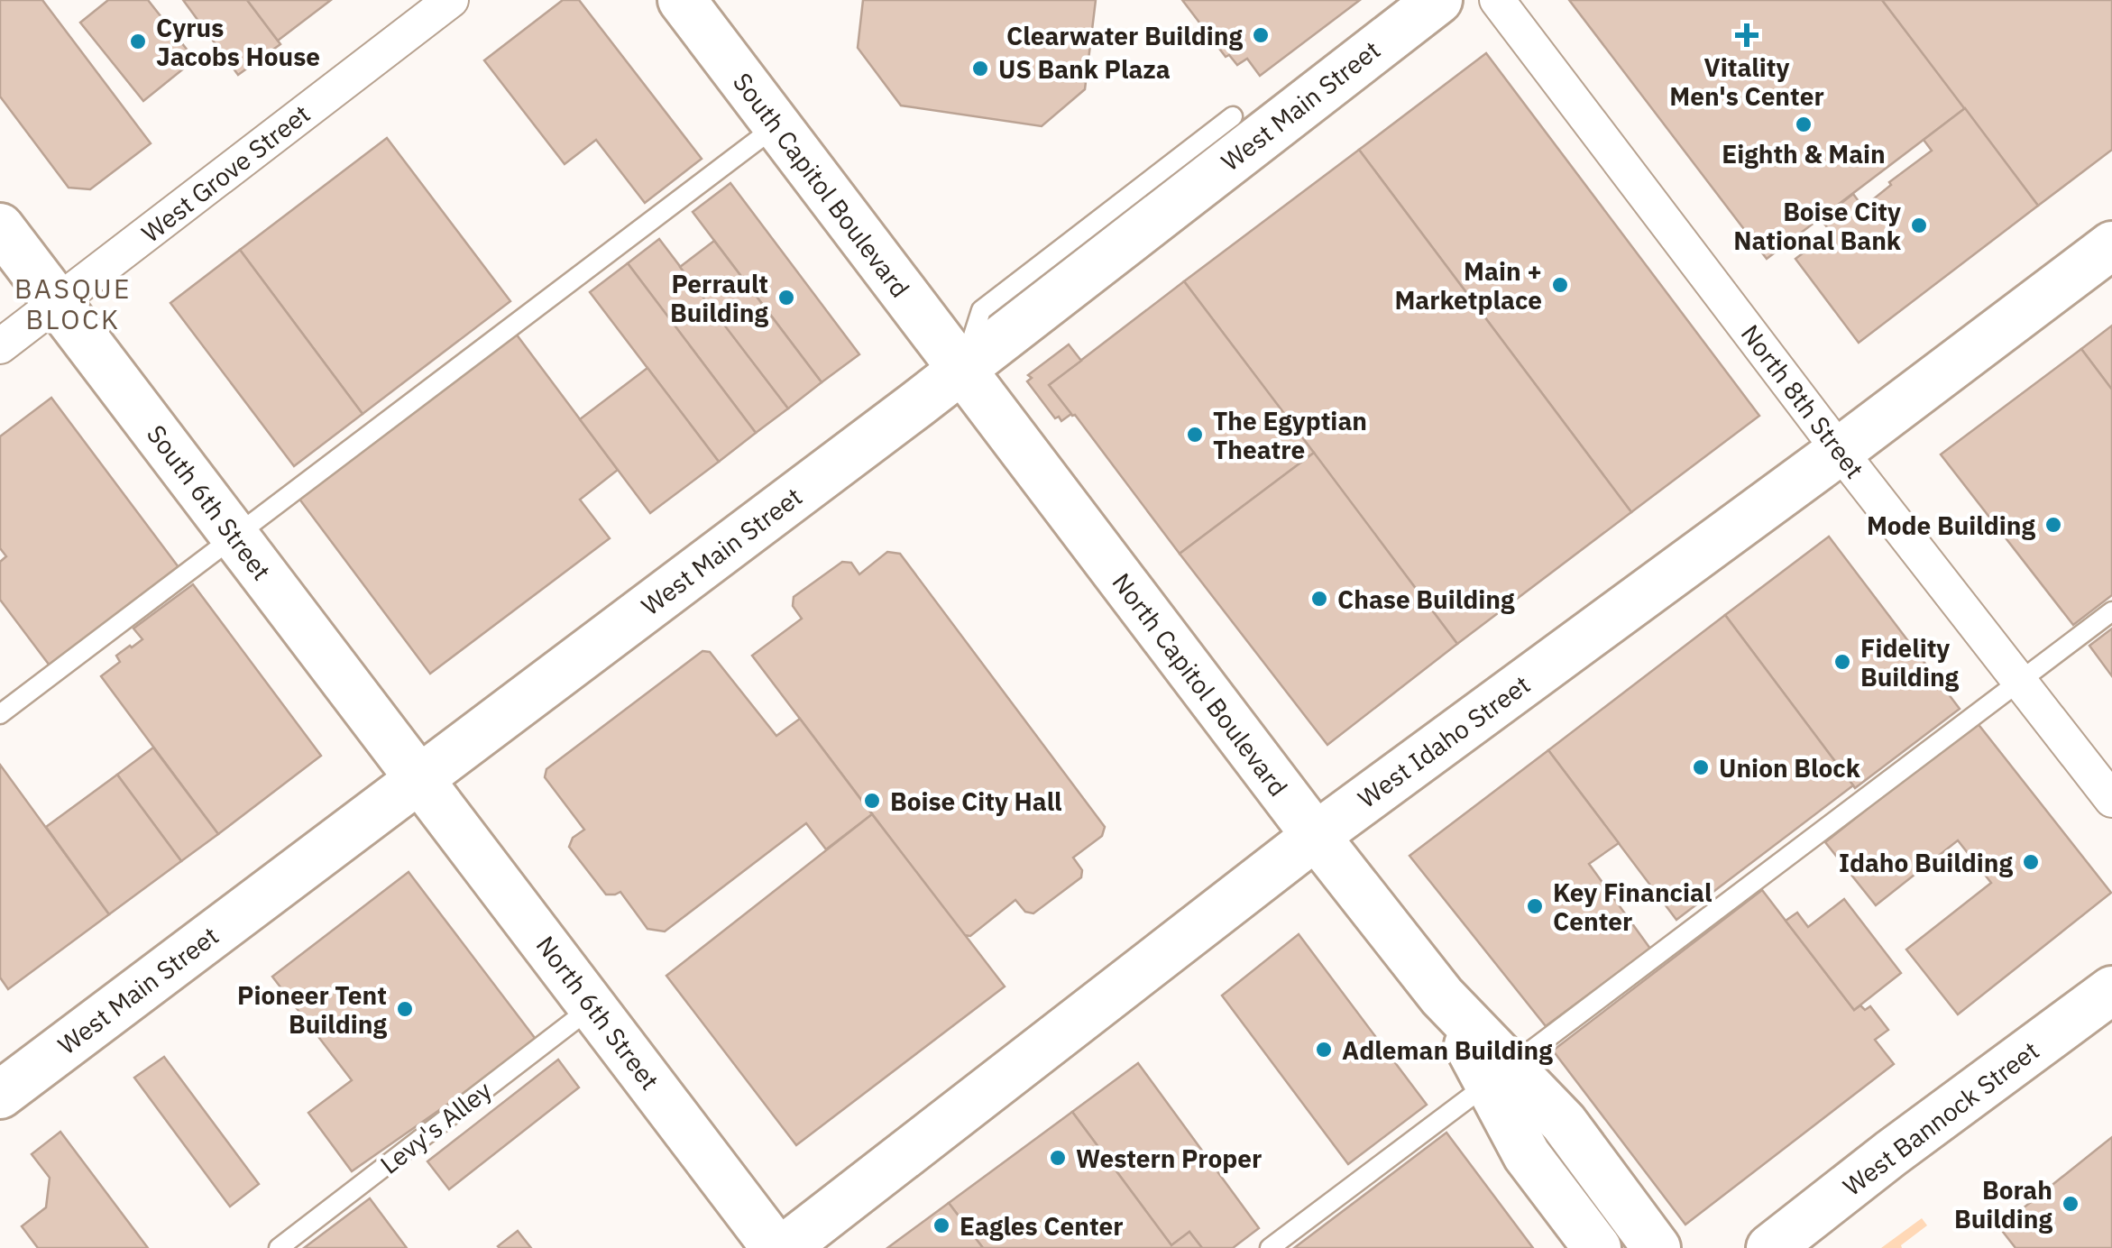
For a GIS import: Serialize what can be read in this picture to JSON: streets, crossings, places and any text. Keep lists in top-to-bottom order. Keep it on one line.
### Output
{"streets":{"main road":["West Main Street","South Capitol Boulevard","South 6th Street","North Capitol Boulevard","West Idaho Street","North 6th Street","West Bannock Street"],"street":["West Grove Street","North 8th Street"],"lane":["Levy's Alley"]},"crossings":[["West Main Street","South Capitol Boulevard"],["West Main Street","South 6th Street"],["West Main Street","North Capitol Boulevard"],["West Main Street","North 6th Street"],["West Grove Street","South 6th Street"],["South Capitol Boulevard","North Capitol Boulevard"],["North 8th Street","West Idaho Street"],["South 6th Street","North 6th Street"],["North Capitol Boulevard","West Idaho Street"],["North 6th Street","Levy's Alley"]],"districts":["BASQUE BLOCK"],"places":{"other":["Clearwater Building","Cyrus Jacobs House","US Bank Plaza","Eighth & Main","Boise City National Bank","Main + Marketplace","Perrault Building","The Egyptian Theatre","Mode Building","Chase Building","Fidelity Building","Union Block","Boise City Hall","Idaho Building","Key Financial Center","Pioneer Tent Building","Adleman Building","Western Proper","Borah Building","Eagles Center"],"health":["Vitality Men's Center"]}}
